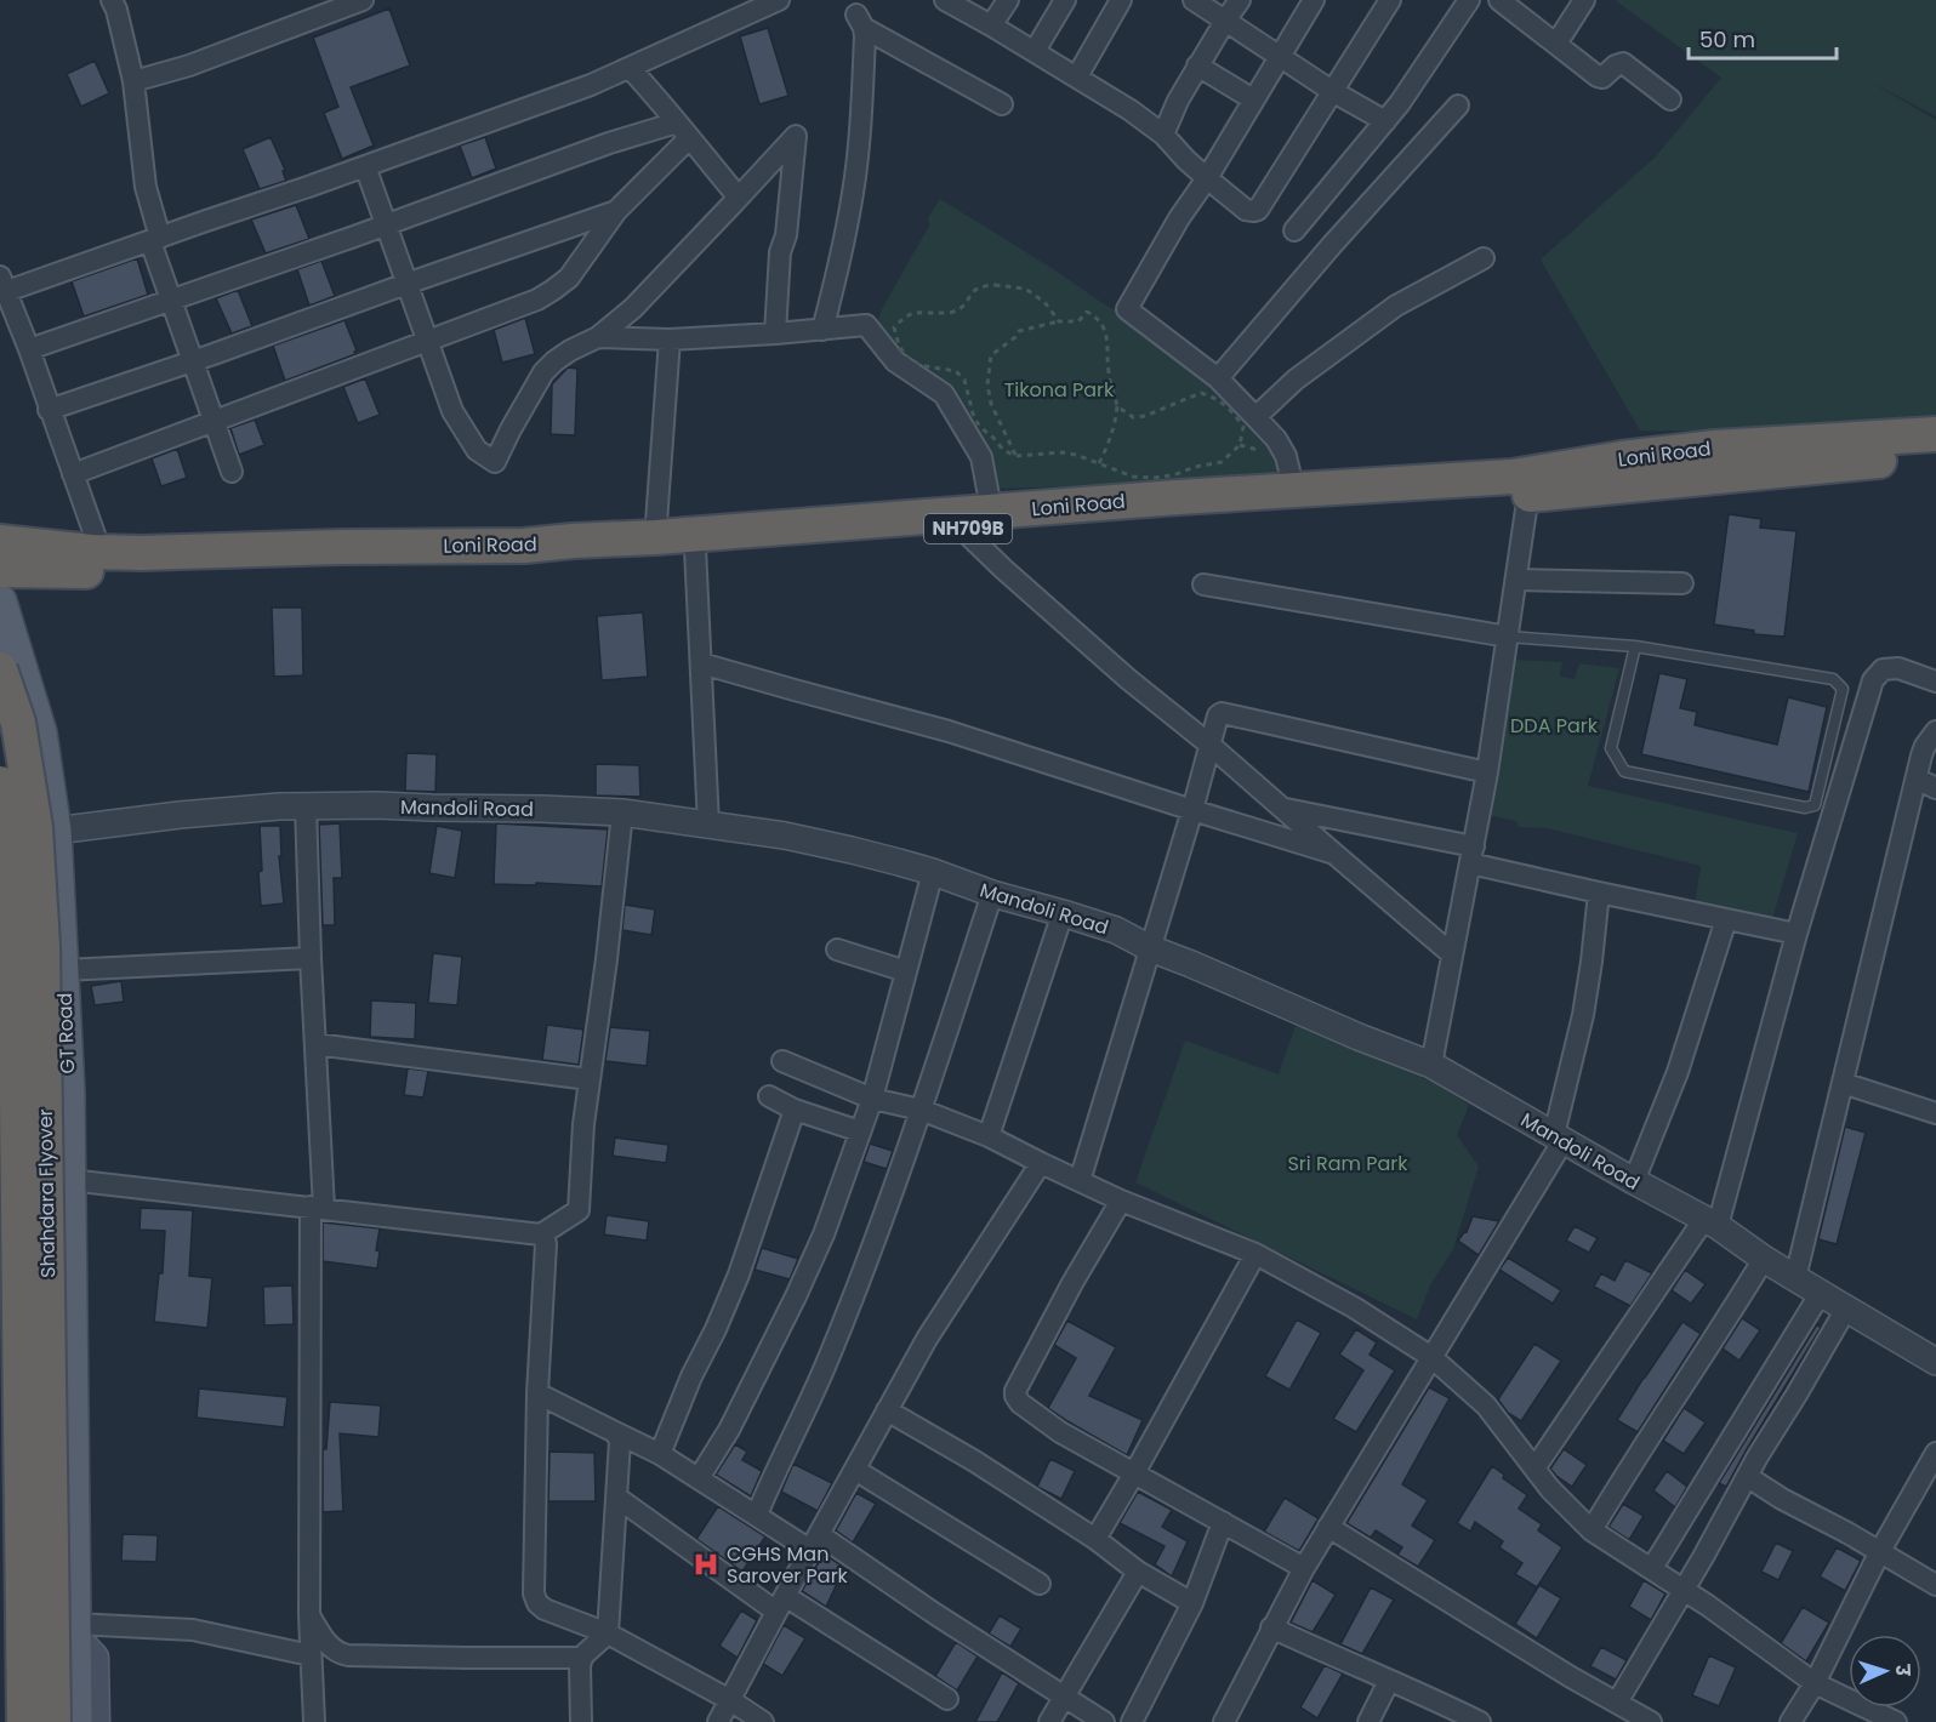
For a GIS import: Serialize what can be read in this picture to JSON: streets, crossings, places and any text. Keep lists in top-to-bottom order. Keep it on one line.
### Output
{"streets":{"highway":["Loni Road","NH709B","Shahdara Flyover"],"main road":["GT Road"],"street":["Mandoli Road"]},"crossings":[["Mandoli Road","GT Road"]],"parks":["Tikona Park","DDA Park","Sri Ram Park"],"places":{"hospital":["CGHS Man Sarover Park"]},"scale_bar":"50 m","north":"right"}
